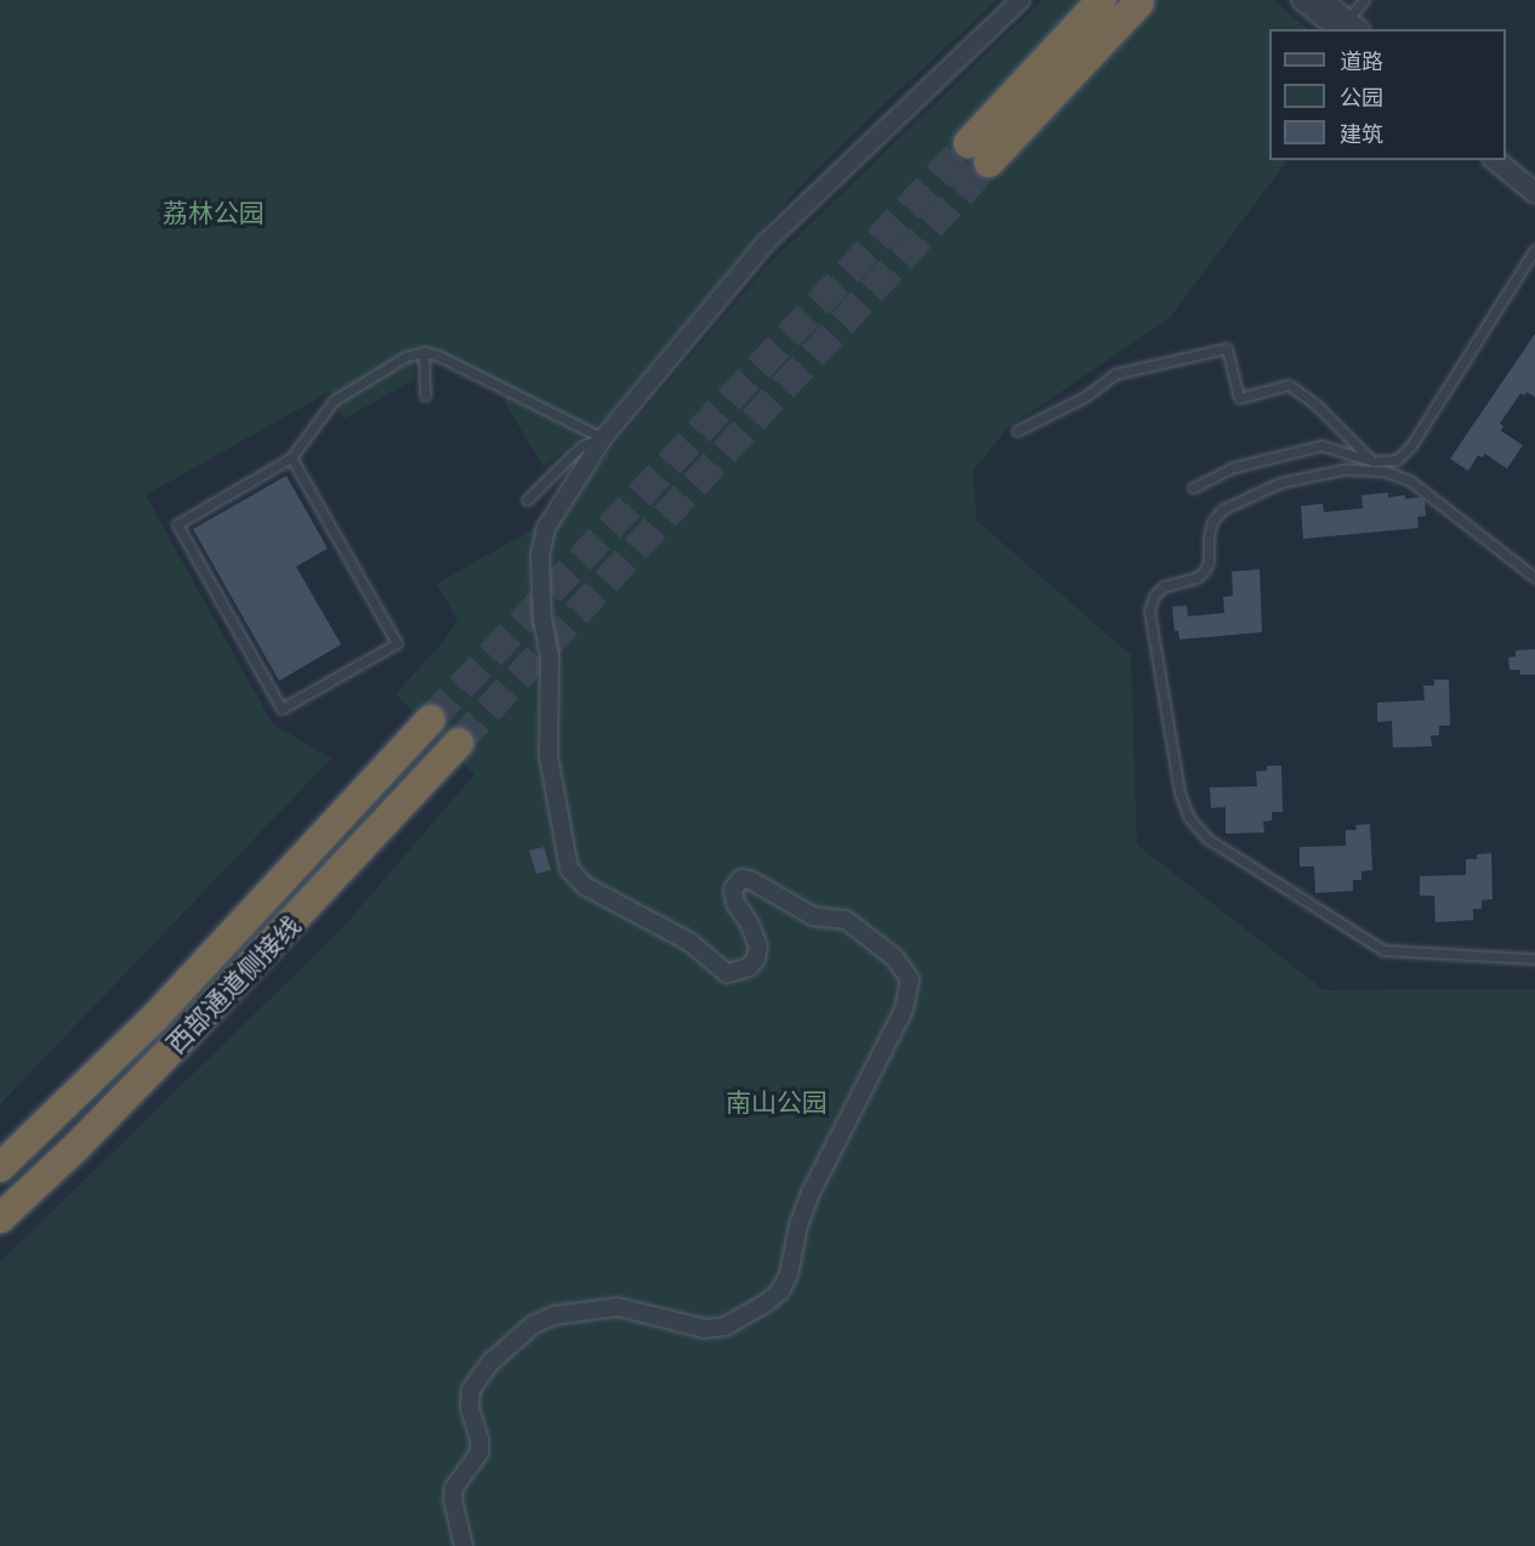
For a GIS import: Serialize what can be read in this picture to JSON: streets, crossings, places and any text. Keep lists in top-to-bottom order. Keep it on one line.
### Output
{"streets":{"highway":["西部通道侧接线"]},"parks":["荔林公园","南山公园"],"legend":["道路","公园","建筑"]}
